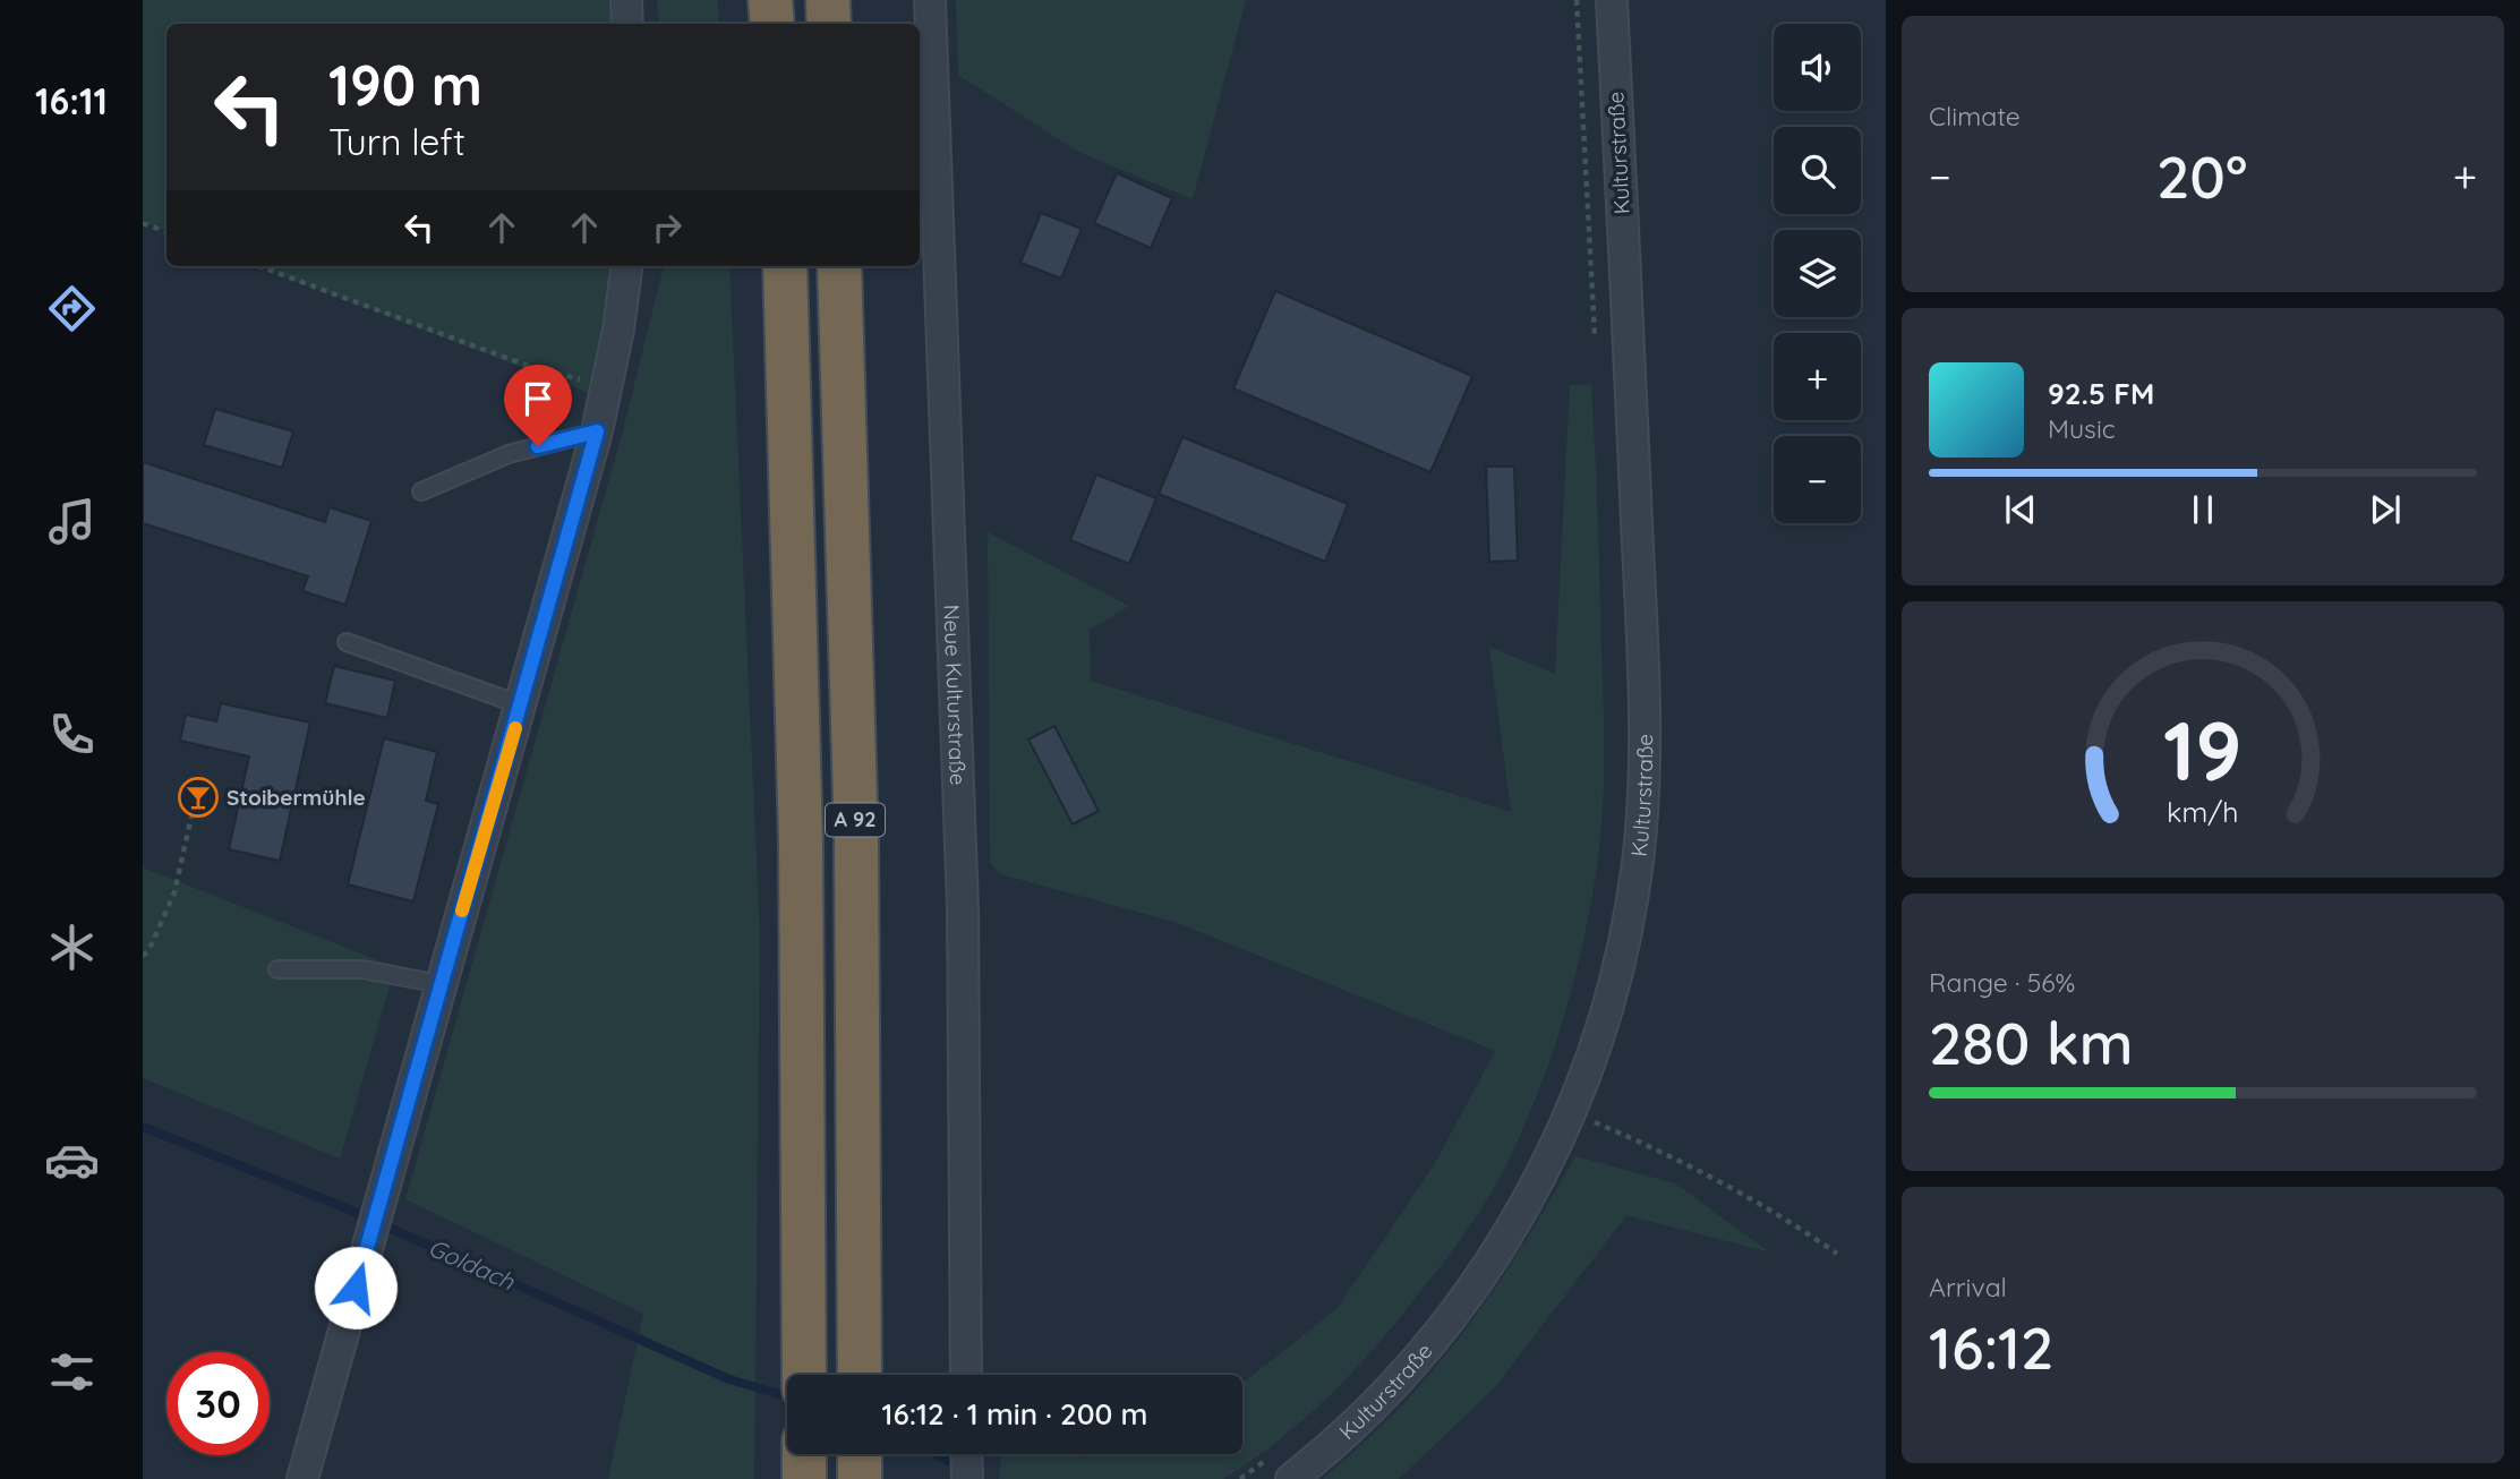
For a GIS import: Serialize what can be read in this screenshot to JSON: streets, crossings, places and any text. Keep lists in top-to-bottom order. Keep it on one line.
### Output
{"streets":{"highway":["A 92"],"street":["Kulturstraße","Neue Kulturstraße"]},"water":["Goldach"],"places":{"bar":["Stoibermühle"]},"page":{"tabs":"16:11","tile":["Climate",["Range · 56%","280 km"],["Arrival","16:12"]],"map_buttons":["+","−"],"turn":["190 m","Turn left"],"heat":["−","20°","+"],"song":["92.5 FM","Music"],"limit":"30","trip":"16:12 · 1 min · 200 m","gauge":["19","km/h"]}}
